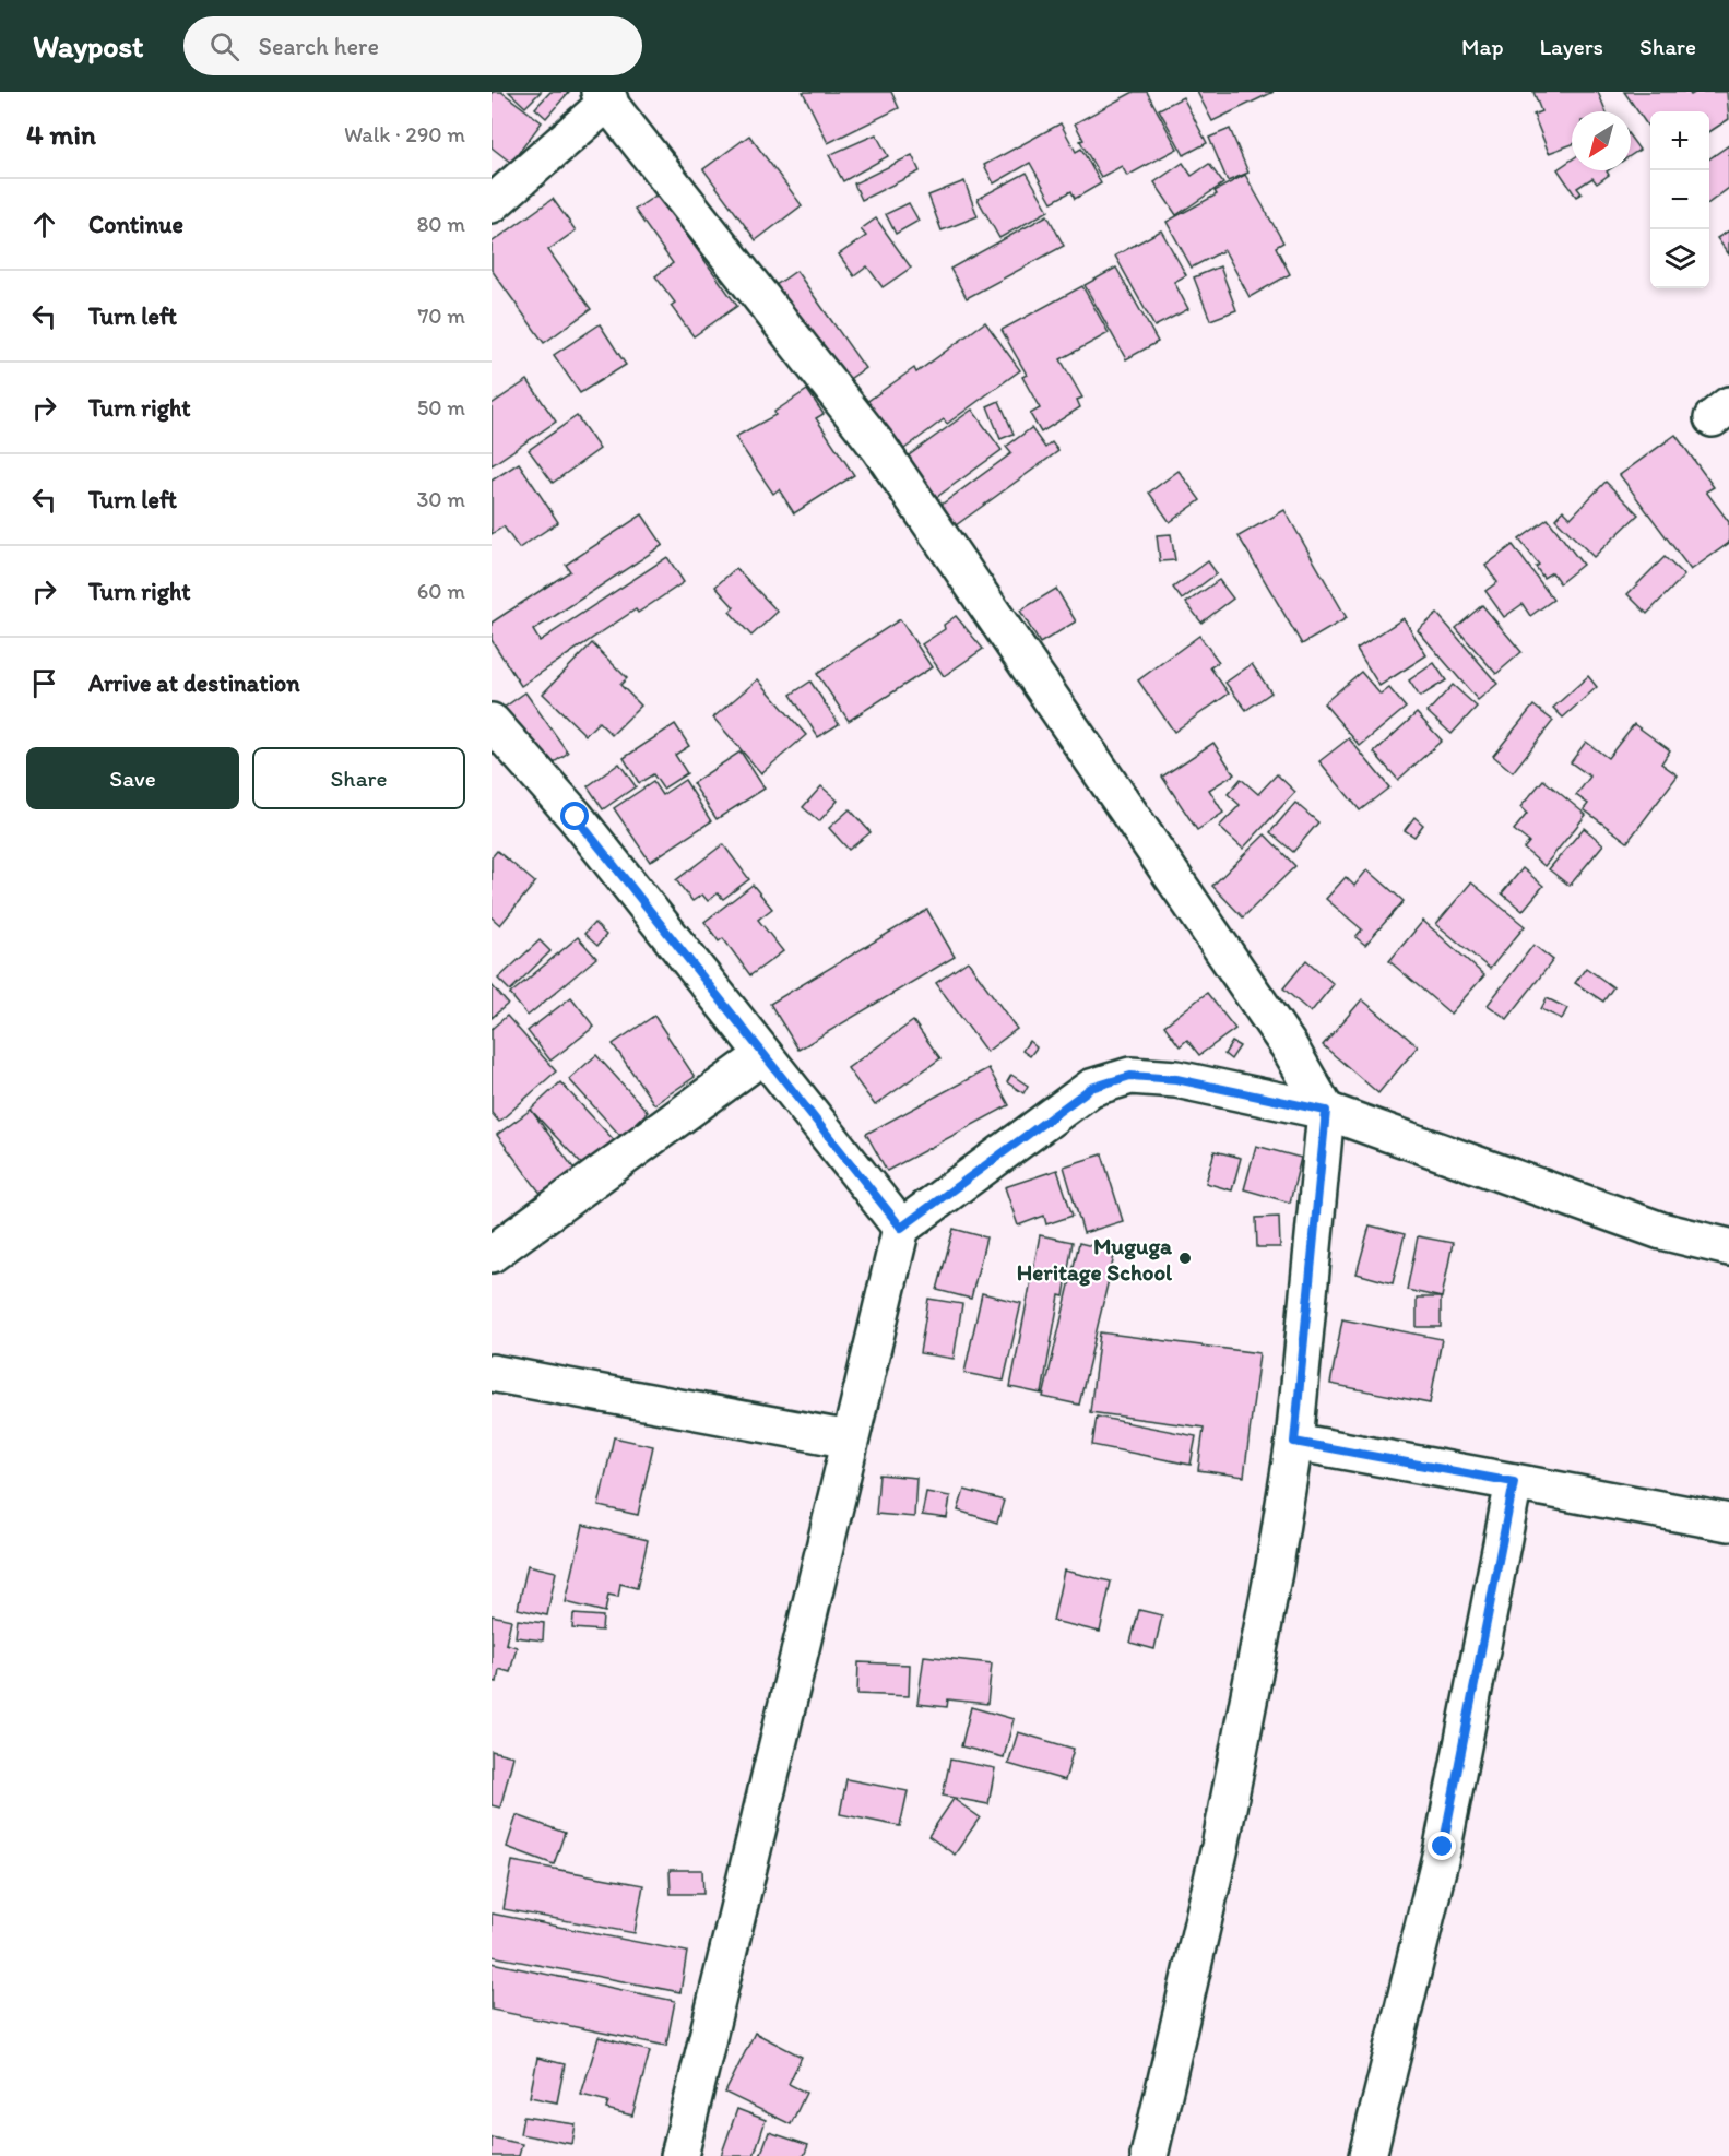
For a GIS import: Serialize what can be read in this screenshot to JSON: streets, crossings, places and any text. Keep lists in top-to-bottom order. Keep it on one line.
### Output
{"places":["Muguga Heritage School"],"north":"bottom left","page":{"header":"Waypost","search":"Search here","nav":["Map","Layers","Share"],"heading":["4 min","Walk · 290 m"],"map_buttons":["+","−"],"list":[["Continue","80 m"],["Turn left","70 m"],["Turn right","50 m"],["Turn left","30 m"],["Turn right","60 m"],"Arrive at destination"],"buttons":["Save","Share"]}}
